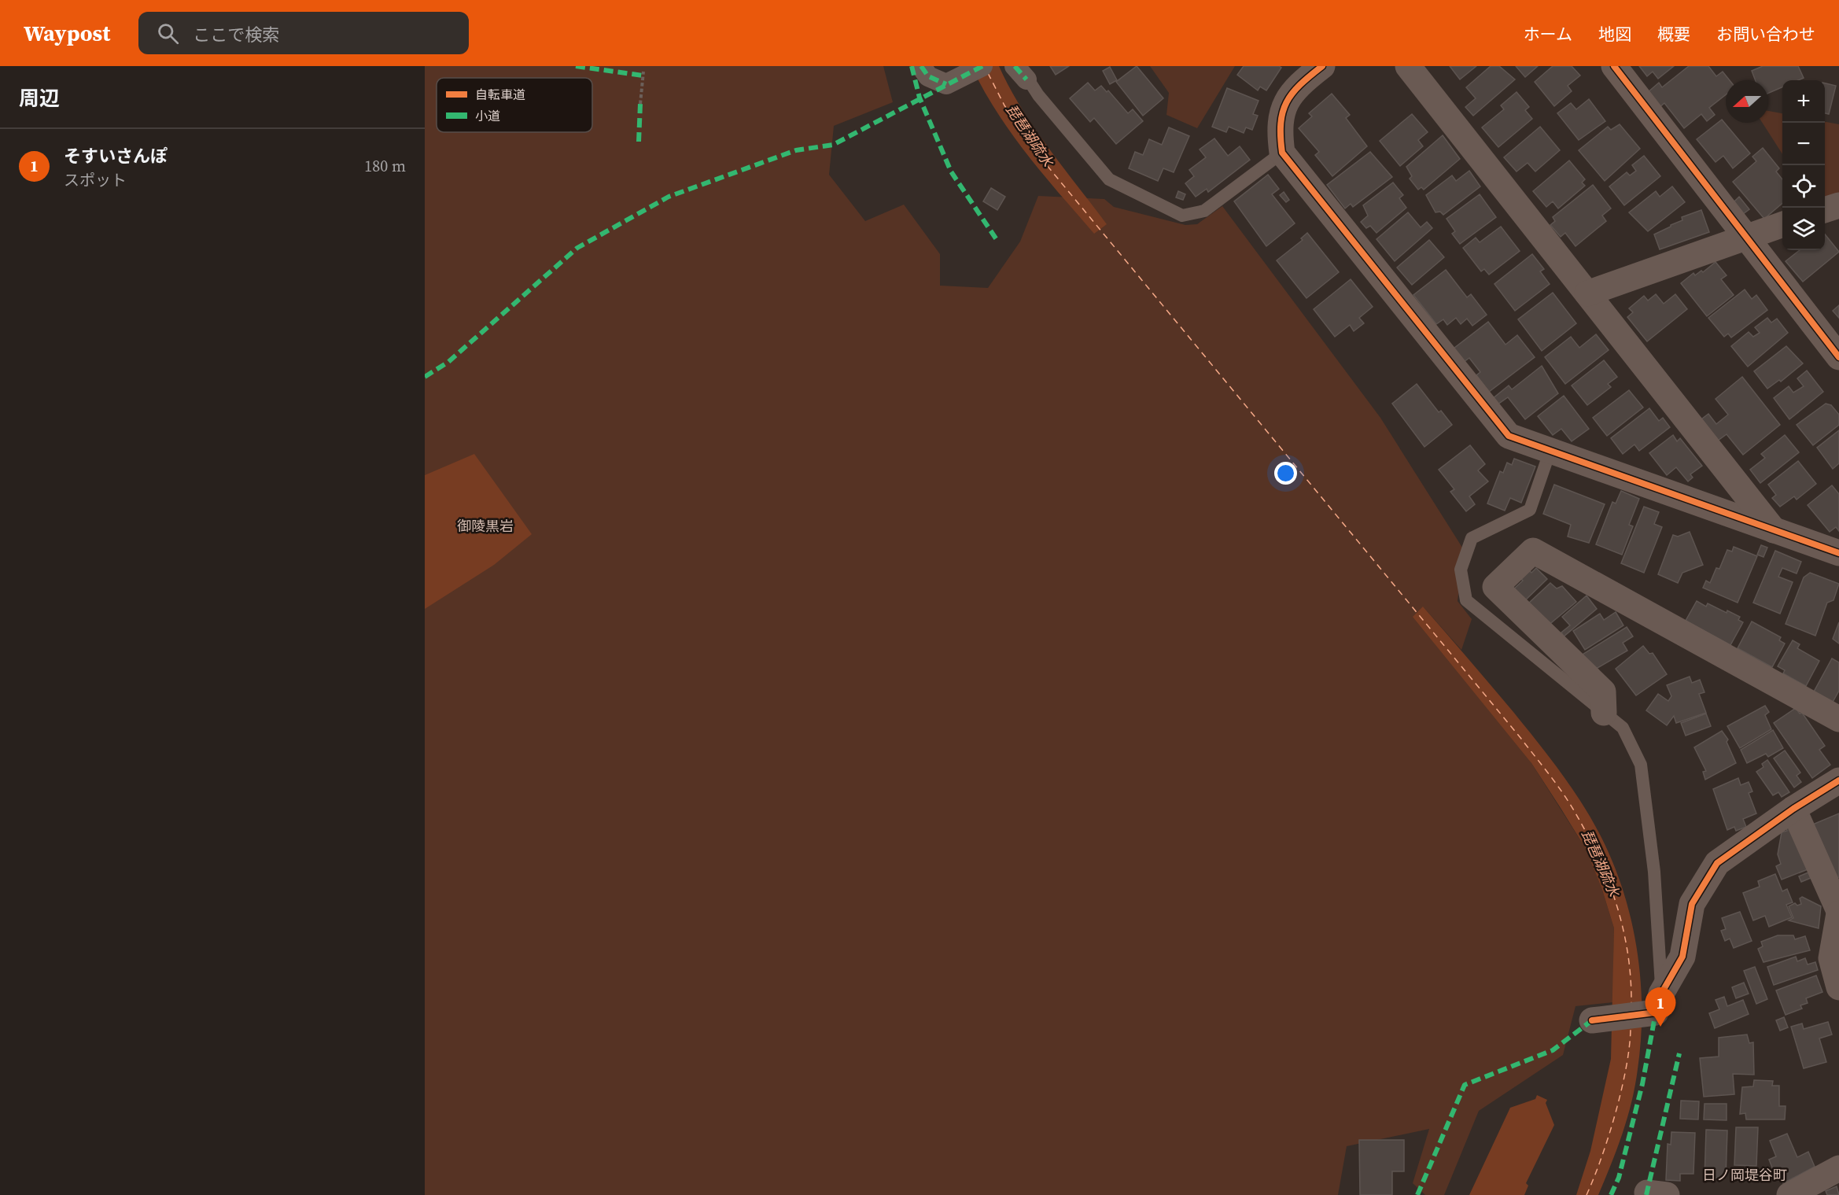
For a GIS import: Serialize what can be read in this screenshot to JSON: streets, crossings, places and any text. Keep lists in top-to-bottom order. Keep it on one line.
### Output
{"districts":["御陵黒岩","日ノ岡堤谷町"],"water":["琵琶湖疏水"],"legend":["自転車道","小道"],"north":"left","page":{"header":"Waypost","search":"ここで検索","nav":["ホーム","地図","概要","お問い合わせ"],"heading":"周辺","map_buttons":["+","−"],"list":[{"mark":"1","name":"そすいさんぽ","note":"スポット","value":"180 m"}],"pins":"1"}}
